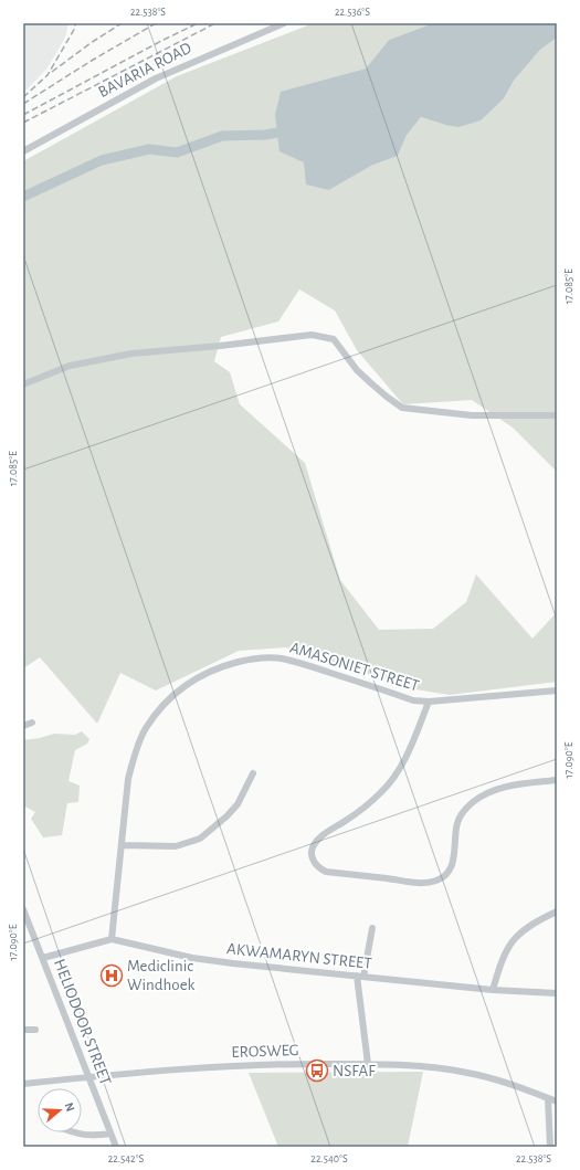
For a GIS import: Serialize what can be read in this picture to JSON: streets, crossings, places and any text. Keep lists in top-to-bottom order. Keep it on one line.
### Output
{"streets":{"street":["BAVARIA ROAD","AMASONIET STREET","AKWAMARYN STREET","HELIODOOR STREET","EROSWEG"]},"crossings":[["AMASONIET STREET","AKWAMARYN STREET"],["AKWAMARYN STREET","HELIODOOR STREET"],["HELIODOOR STREET","EROSWEG"]],"places":{"hospital":["Mediclinic Windhoek"],"bus stop":["NSFAF"]},"north":"right","coordinates":["22.538°S","22.536°S","17.085°E","17.090°E","22.542°S","22.540°S"]}
